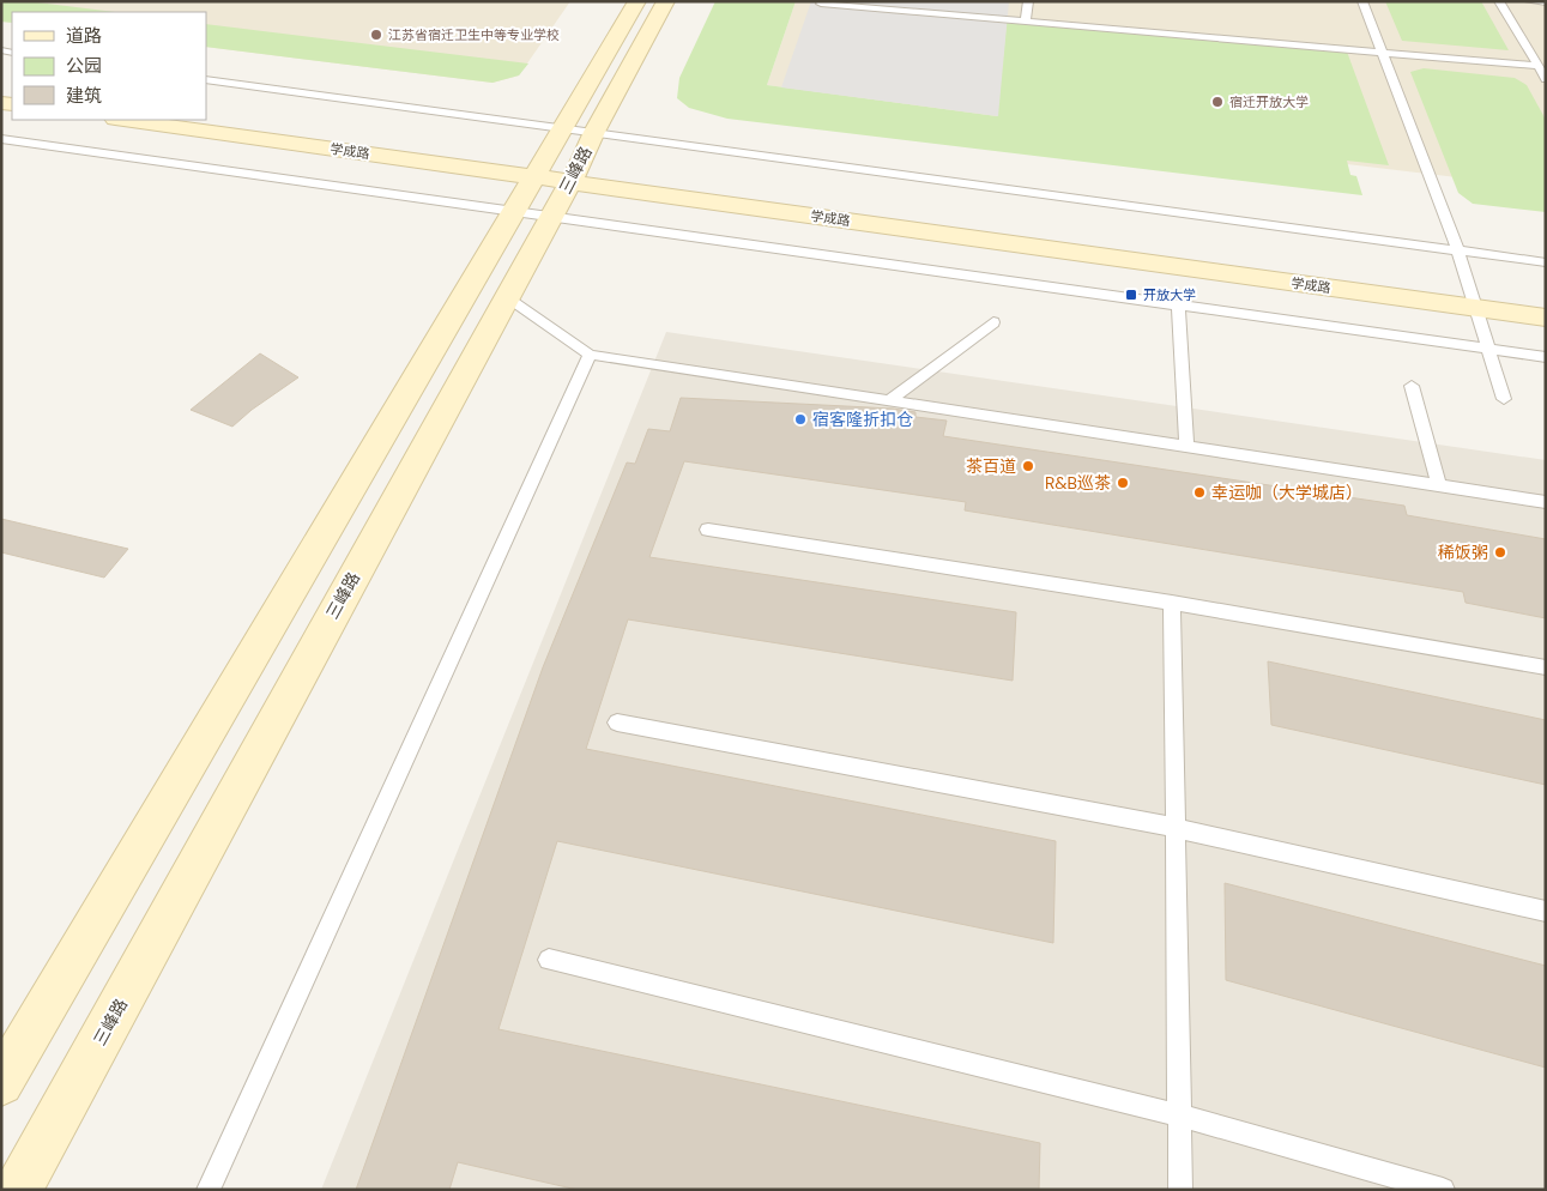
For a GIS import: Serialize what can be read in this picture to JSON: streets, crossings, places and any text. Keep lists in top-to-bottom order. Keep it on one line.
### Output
{"streets":{"main road":["学成路","三峰路"]},"crossings":[["学成路","三峰路"]],"places":{"other":["江苏省宿迁卫生中等专业学校","宿迁开放大学","宿客隆折扣仓","茶百道","R&B巡茶","幸运咖（大学城店）","稀饭粥"],"transit":["开放大学"]},"legend":["道路","公园","建筑"]}
